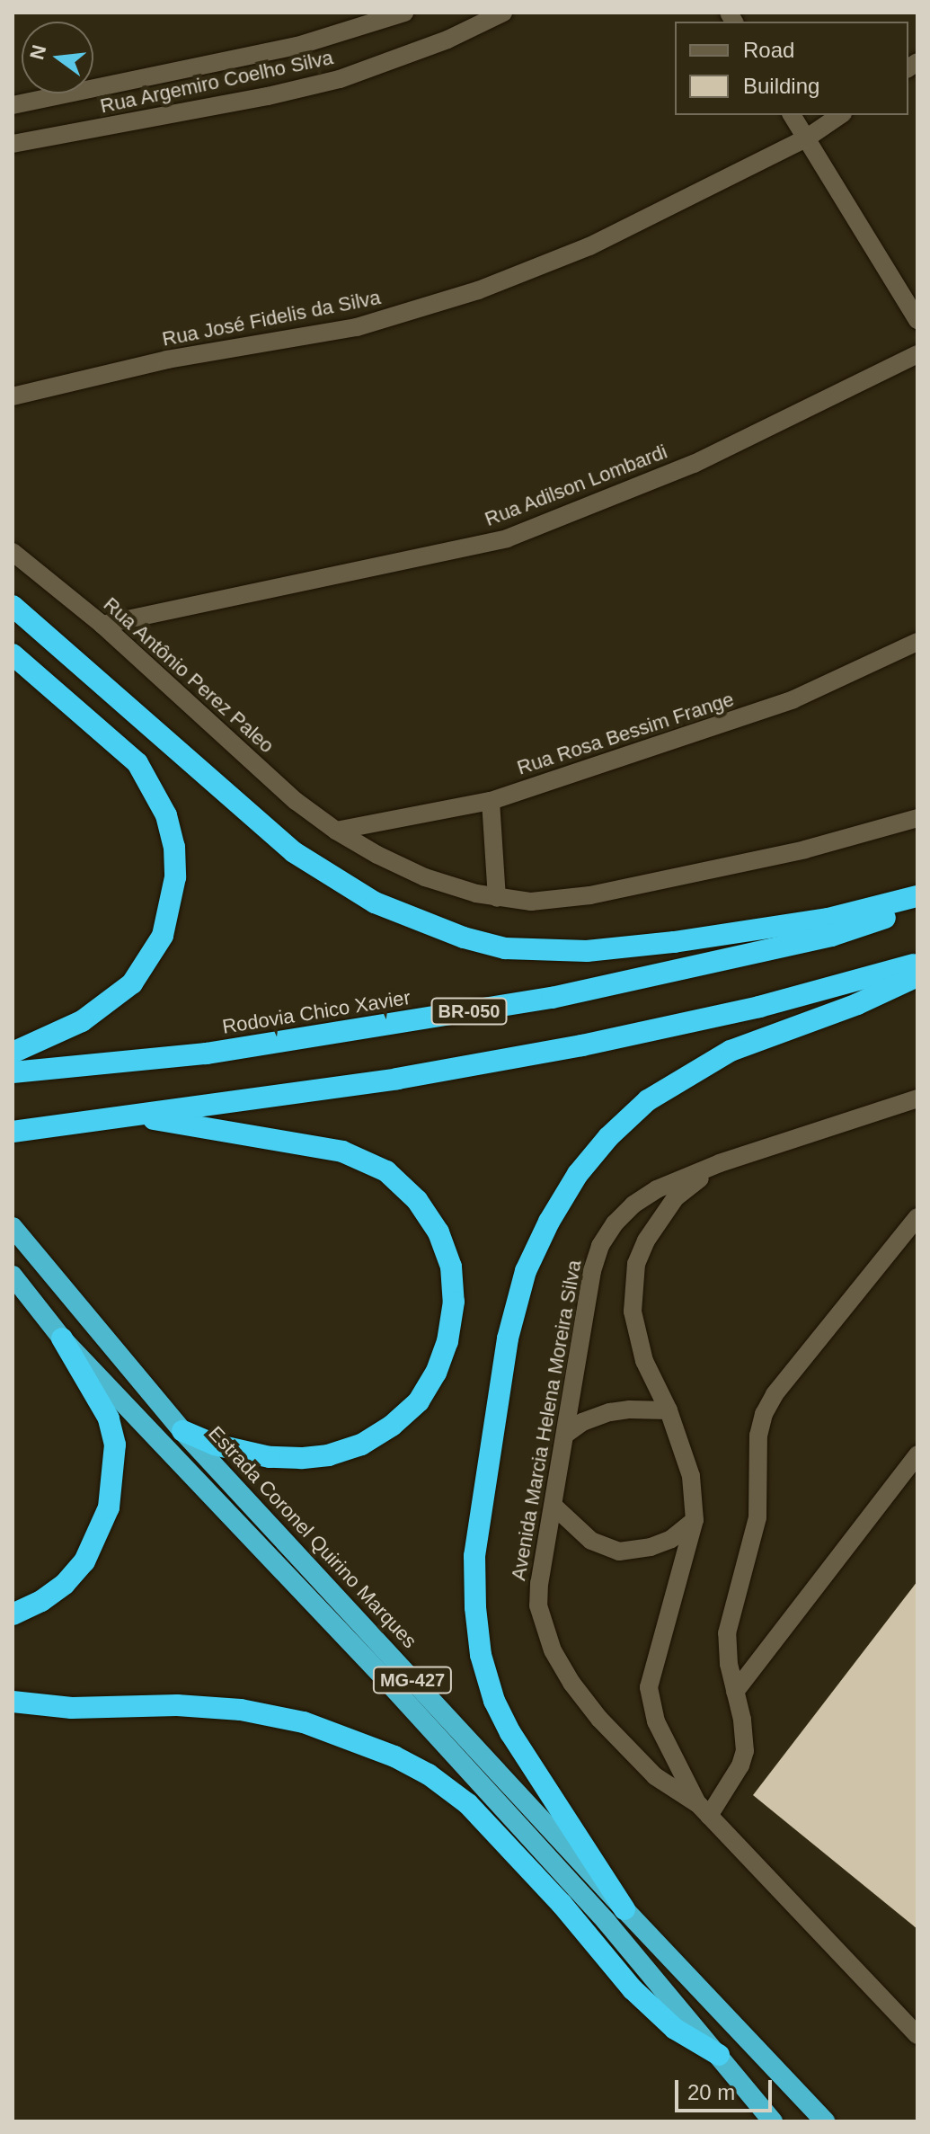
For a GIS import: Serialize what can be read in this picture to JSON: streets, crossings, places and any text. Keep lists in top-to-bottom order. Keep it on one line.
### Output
{"streets":{"highway":["BR-050","Rodovia Chico Xavier","Estrada Coronel Quirino Marques","MG-427"],"street":["Rua Argemiro Coelho Silva","Rua José Fidelis da Silva","Rua Adilson Lombardi","Rua Antônio Perez Paleo","Rua Rosa Bessim Frange","Avenida Marcia Helena Moreira Silva"]},"crossings":[["Rua Adilson Lombardi","Rua Antônio Perez Paleo"],["Rua Antônio Perez Paleo","Rua Rosa Bessim Frange"]],"legend":["Road","Building"],"scale_bar":"20 m","north":"left"}
